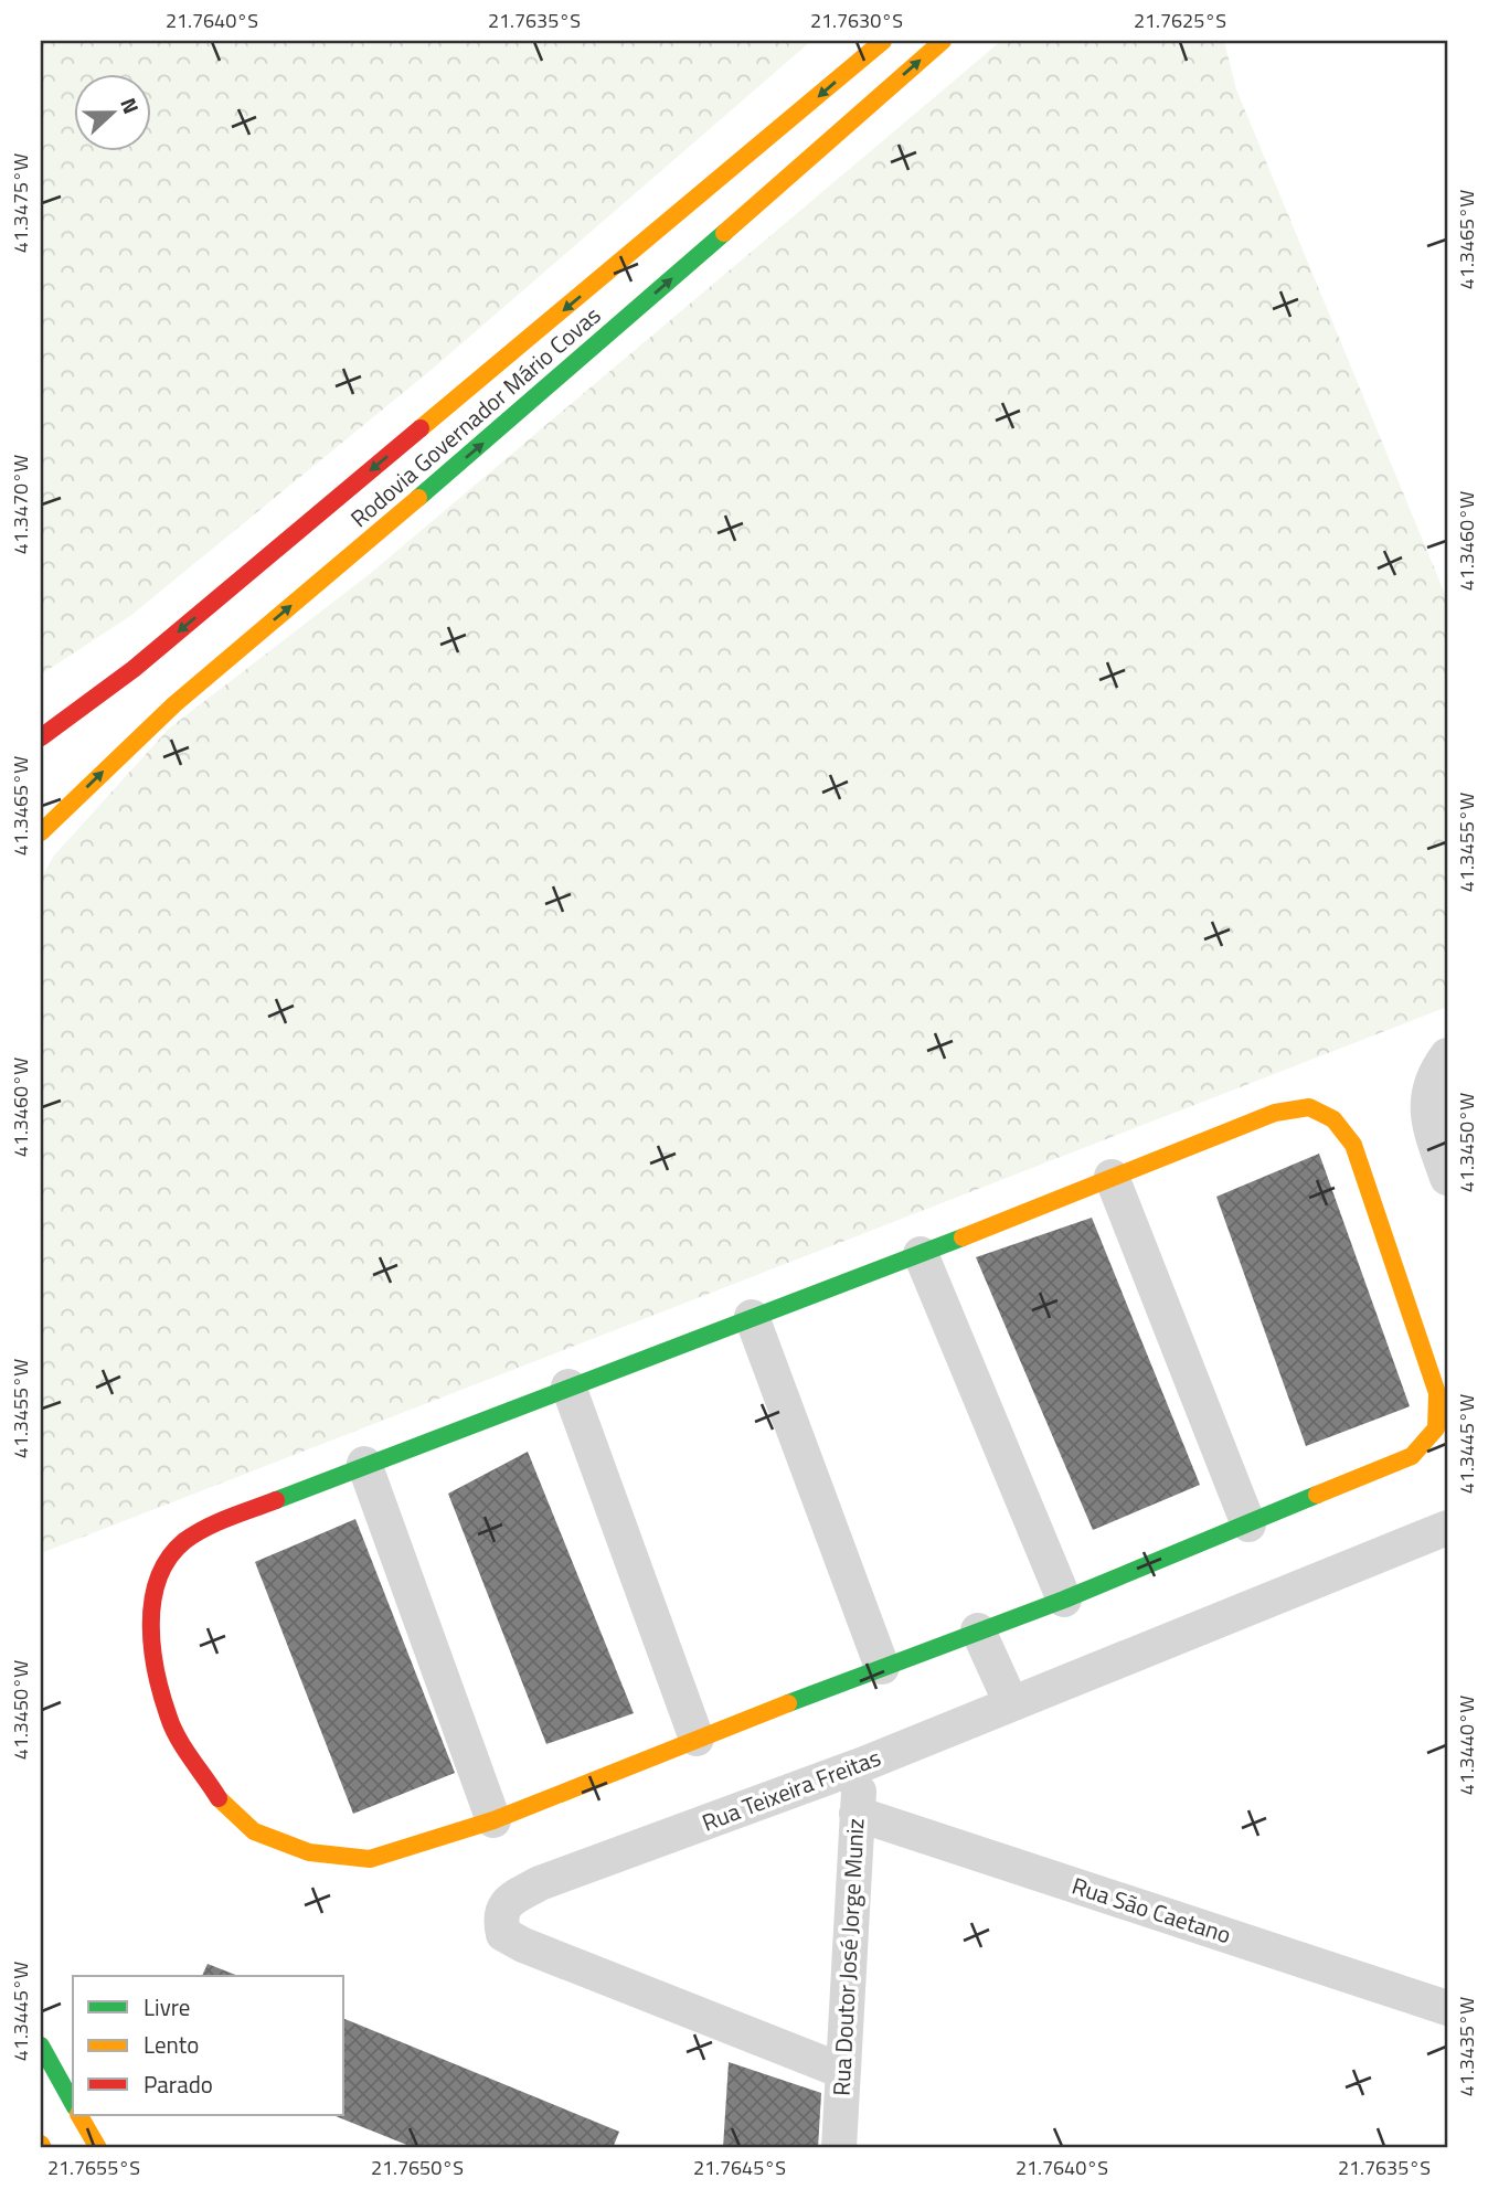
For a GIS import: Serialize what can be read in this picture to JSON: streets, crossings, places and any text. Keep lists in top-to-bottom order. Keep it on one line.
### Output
{"streets":{"main road":["Rodovia Governador Mário Covas"],"street":["Rua Teixeira Freitas","Rua São Caetano","Rua Doutor José Jorge Muniz"]},"crossings":[["Rua Teixeira Freitas","Rua Doutor José Jorge Muniz"],["Rua São Caetano","Rua Doutor José Jorge Muniz"]],"legend":["Livre","Lento","Parado"],"north":"right","coordinates":["21.7640°S","21.7635°S","21.7630°S","21.7625°S","41.3475°W","41.3465°W","41.3470°W","41.3460°W","41.3455°W","41.3450°W","41.3445°W","41.3440°W","41.3435°W","21.7655°S","21.7650°S","21.7645°S"]}
